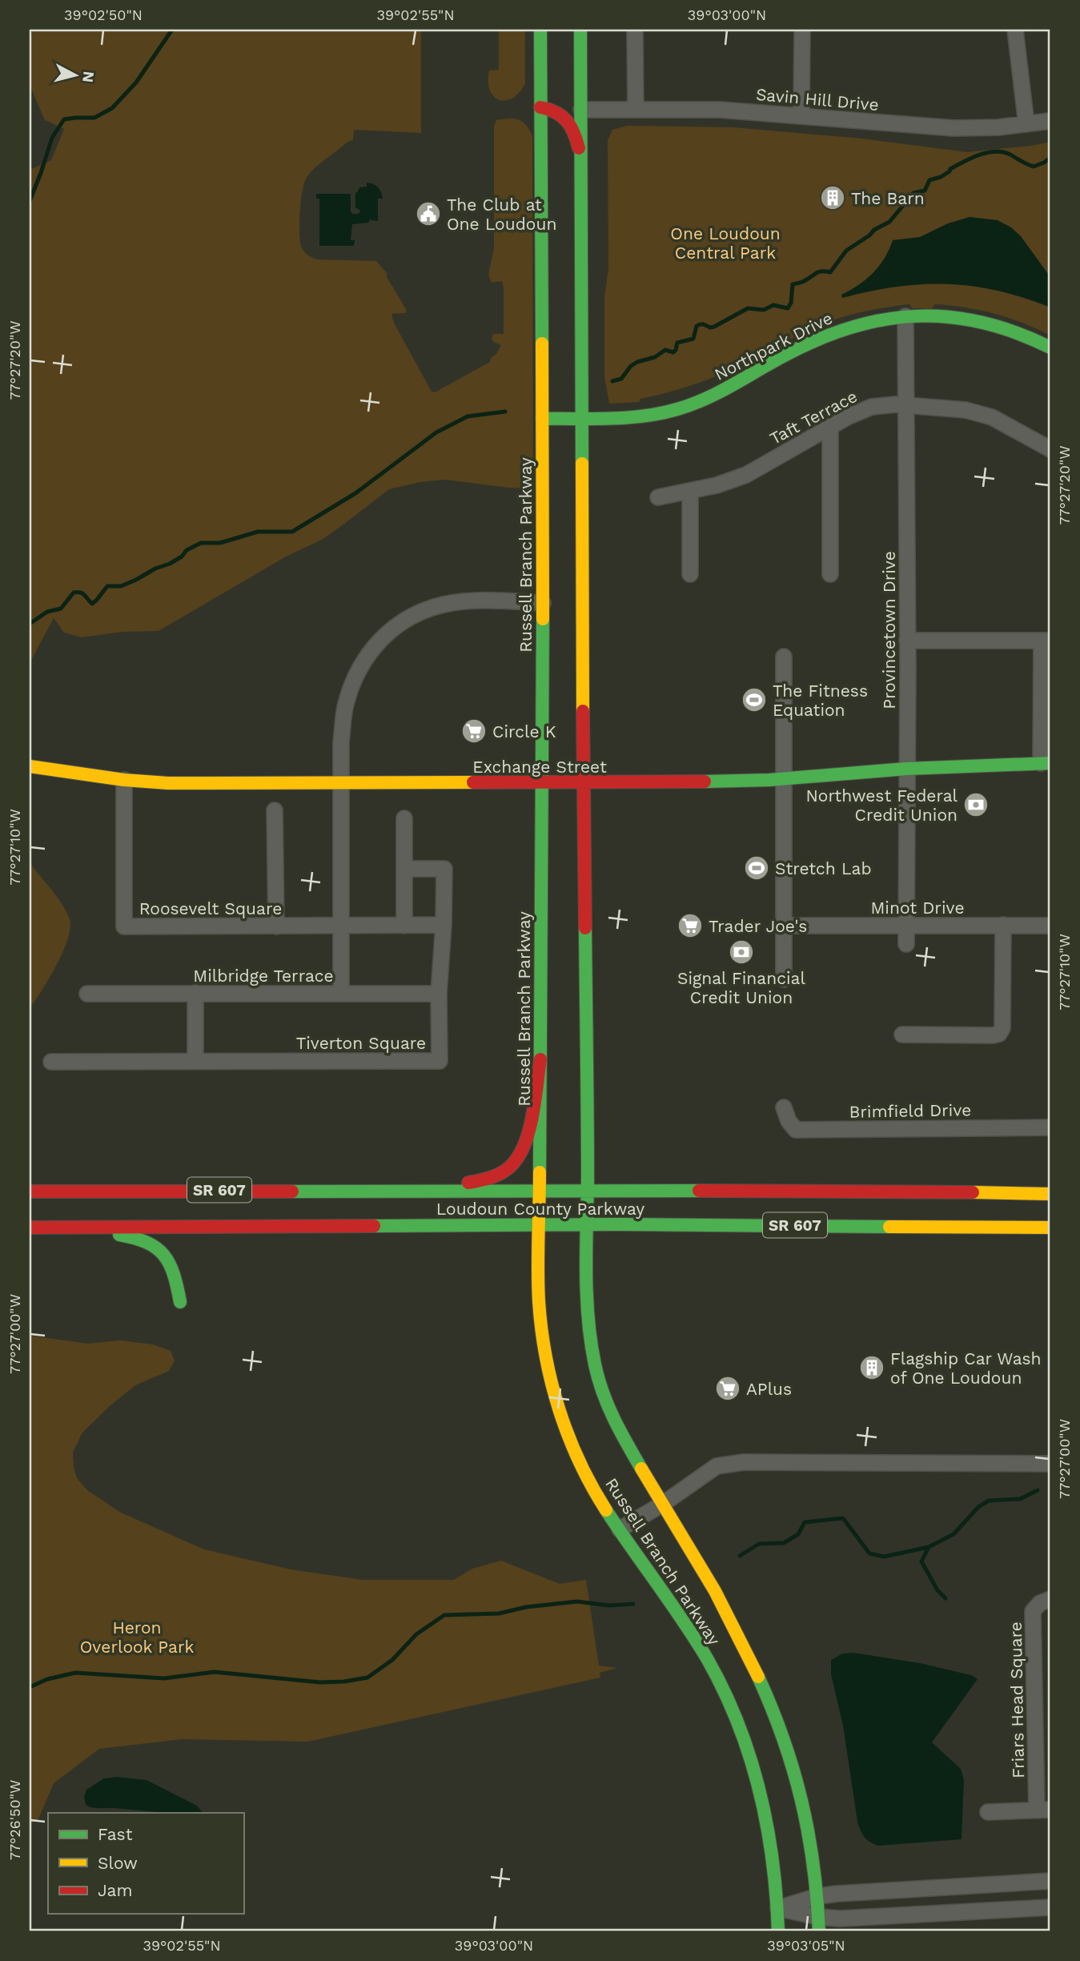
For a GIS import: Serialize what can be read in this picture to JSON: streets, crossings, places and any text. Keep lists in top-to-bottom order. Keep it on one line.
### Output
{"streets":{"main road":["Northpark Drive","Russell Branch Parkway","Exchange Street","SR 607","Loudoun County Parkway"],"street":["Savin Hill Drive","Taft Terrace","Provincetown Drive","Minot Drive","Roosevelt Square","Milbridge Terrace","Tiverton Square","Brimfield Drive","Friars Head Square"]},"crossings":[["Savin Hill Drive","Russell Branch Parkway"],["Northpark Drive","Russell Branch Parkway"],["Northpark Drive","Provincetown Drive"],["Taft Terrace","Provincetown Drive"],["Russell Branch Parkway","Exchange Street"],["Russell Branch Parkway","Loudoun County Parkway"],["Provincetown Drive","Exchange Street"],["Provincetown Drive","Minot Drive"],["Exchange Street","Roosevelt Square"],["Roosevelt Square","Tiverton Square"],["Milbridge Terrace","Tiverton Square"]],"parks":["One Loudoun Central Park","Heron Overlook Park"],"places":{"building":["The Barn","Flagship Car Wash of One Loudoun"],"public building":["The Club at One Loudoun"],"sports":["The Fitness Equation","Stretch Lab"],"supermarket":["Circle K","Trader Joe's","APlus"],"bank":["Northwest Federal Credit Union","Signal Financial Credit Union"]},"legend":["Fast","Slow","Jam"],"north":"right","coordinates":["39°02'50\"N","39°02'55\"N","39°03'00\"N","77°27'20\"W","77°27'10\"W","77°27'00\"W","77°26'50\"W","39°03'05\"N"]}
